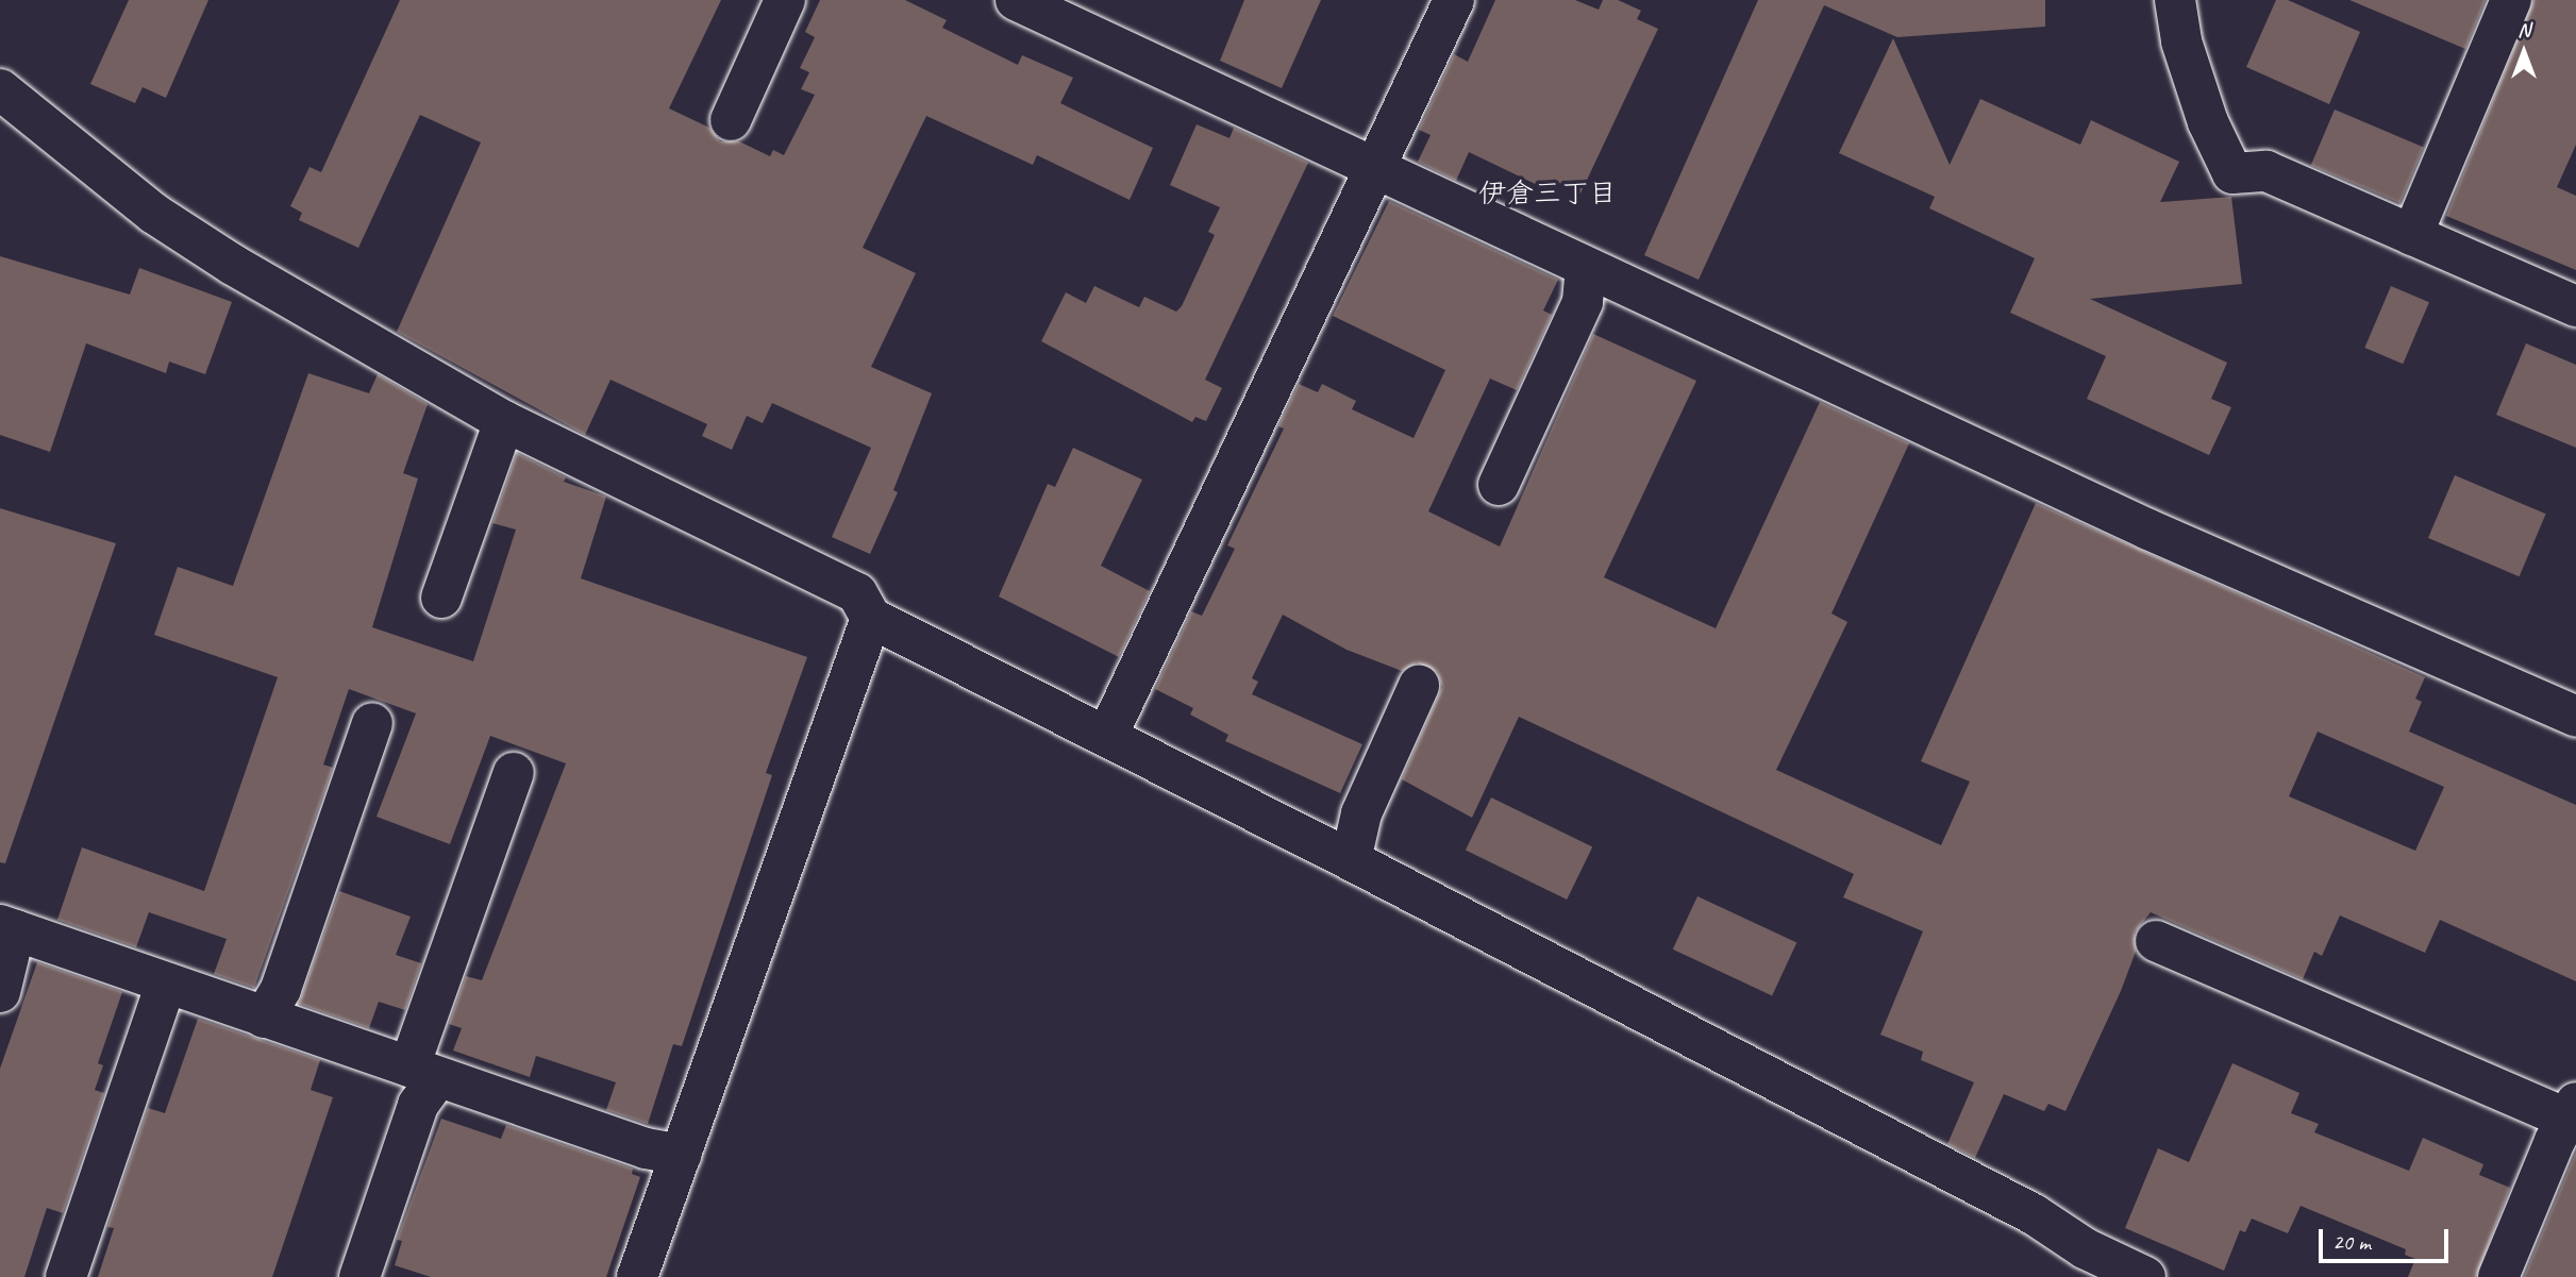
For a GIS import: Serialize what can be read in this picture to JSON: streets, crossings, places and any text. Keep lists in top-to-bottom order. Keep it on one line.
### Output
{"districts":["伊倉三丁目"],"scale_bar":"20 m","north":"top"}
